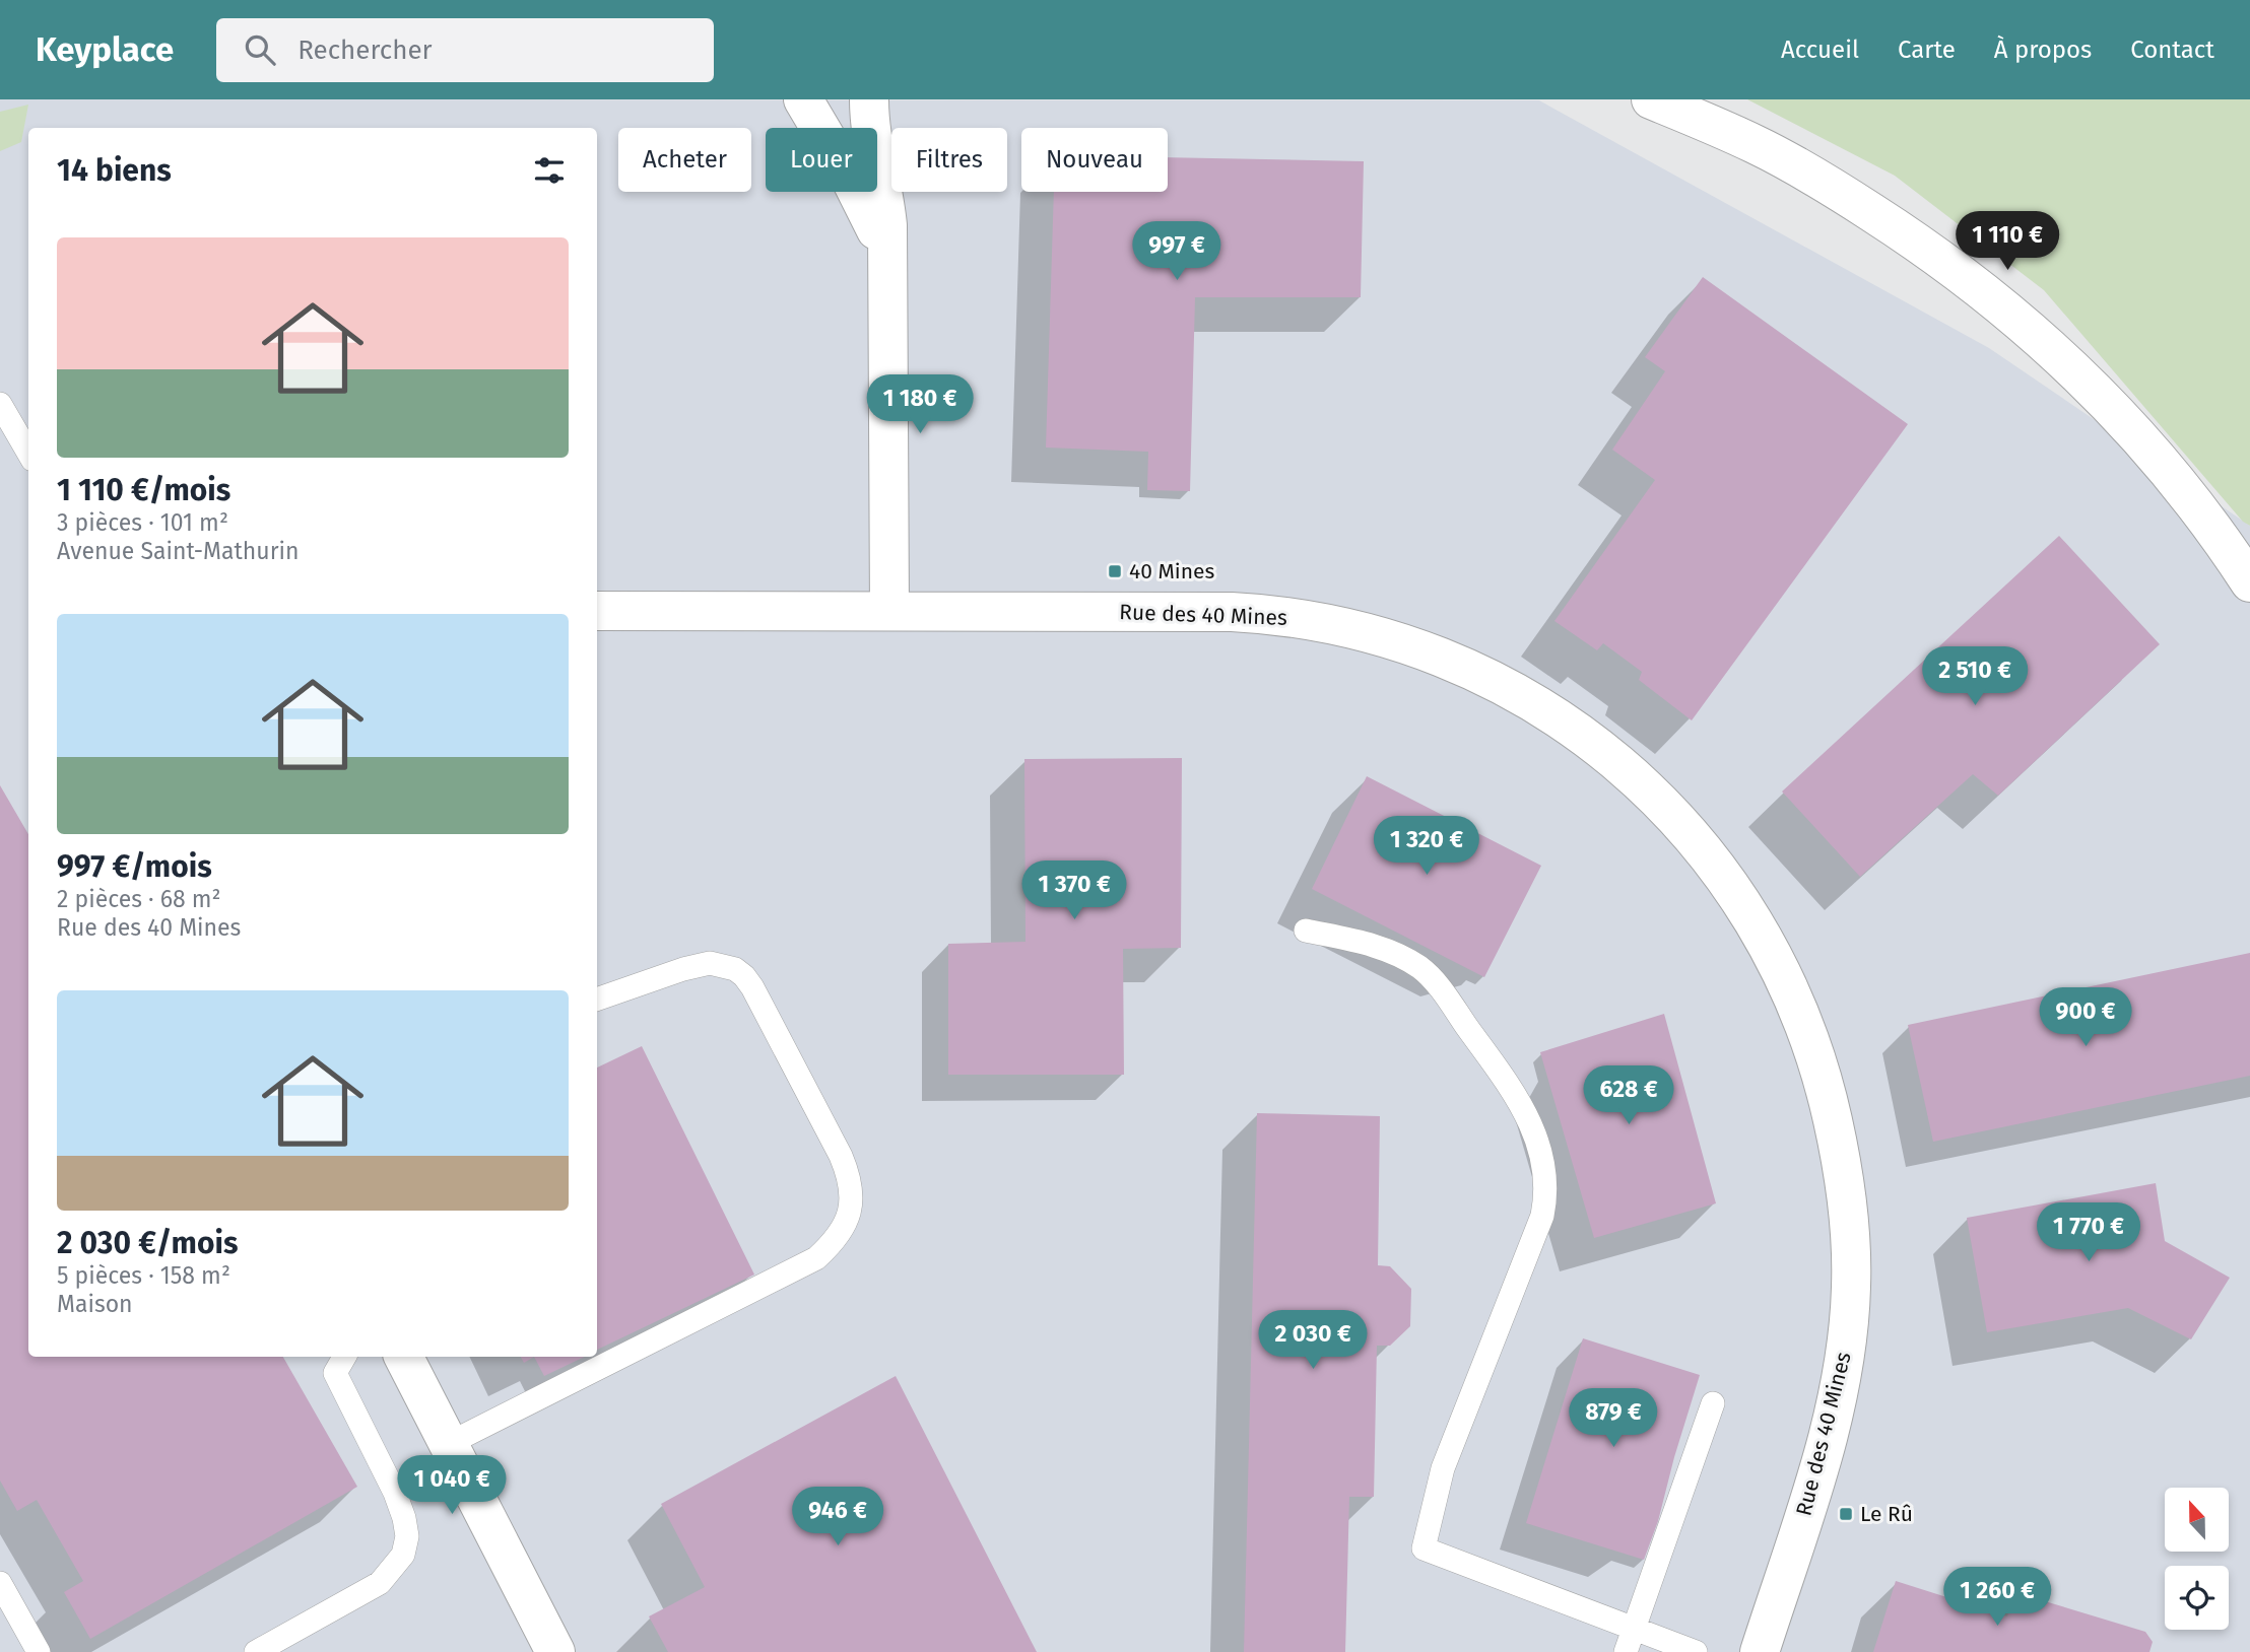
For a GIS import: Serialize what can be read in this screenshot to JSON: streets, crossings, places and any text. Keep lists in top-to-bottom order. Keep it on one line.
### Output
{"streets":{"street":["Rue des 40 Mines"]},"places":{"transit":["40 Mines","Le Rû"]},"north":"top","page":{"header":"Keyplace","search":"Rechercher","nav":["Accueil","Carte","À propos","Contact"],"chip":["Acheter","Louer","Filtres","Nouveau"],"heading":"14 biens","price":["1 110 €","997 €","1 180 €","2 510 €","1 320 €","1 370 €","900 €","628 €","1 770 €","2 030 €","879 €","1 040 €","946 €","1 260 €"],"list":[{"name":"1 110 €/mois","note":"3 pièces · 101 m² · Avenue Saint-Mathurin"},{"name":"997 €/mois","note":"2 pièces · 68 m² · Rue des 40 Mines"},{"name":"2 030 €/mois","note":"5 pièces · 158 m² · Maison"}]}}
